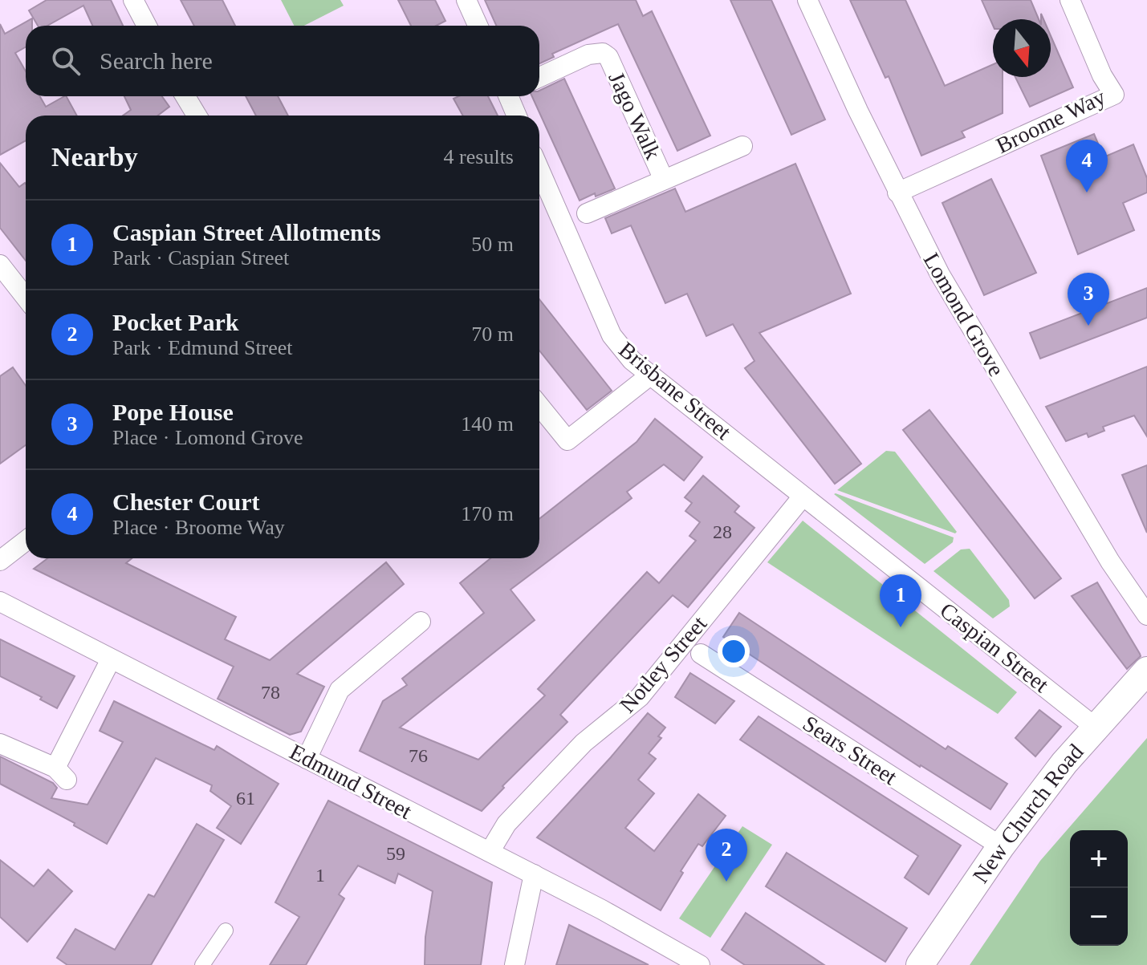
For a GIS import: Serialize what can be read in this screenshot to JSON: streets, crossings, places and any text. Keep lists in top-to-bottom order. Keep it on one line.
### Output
{"streets":{"main road":["New Church Road"],"street":["Jago Walk","Broome Way","Lomond Grove","Brisbane Street","Caspian Street","Notley Street","Sears Street","Edmund Street"]},"crossings":[["Broome Way","Lomond Grove"],["Brisbane Street","Caspian Street"],["Brisbane Street","Notley Street"],["Caspian Street","Notley Street"],["Caspian Street","New Church Road"],["Notley Street","Edmund Street"],["Sears Street","New Church Road"]],"house_numbers":["28","78","76","61","59","1"],"north":"bottom","page":{"search":"Search here","heading":["Nearby","4 results"],"pins":["4","3","1","2"],"list":[{"mark":"1","name":"Caspian Street Allotments","note":"Park · Caspian Street","value":"50 m"},{"mark":"2","name":"Pocket Park","note":"Park · Edmund Street","value":"70 m"},{"mark":"3","name":"Pope House","note":"Place · Lomond Grove","value":"140 m"},{"mark":"4","name":"Chester Court","note":"Place · Broome Way","value":"170 m"}],"map_buttons":["+","−"]}}
